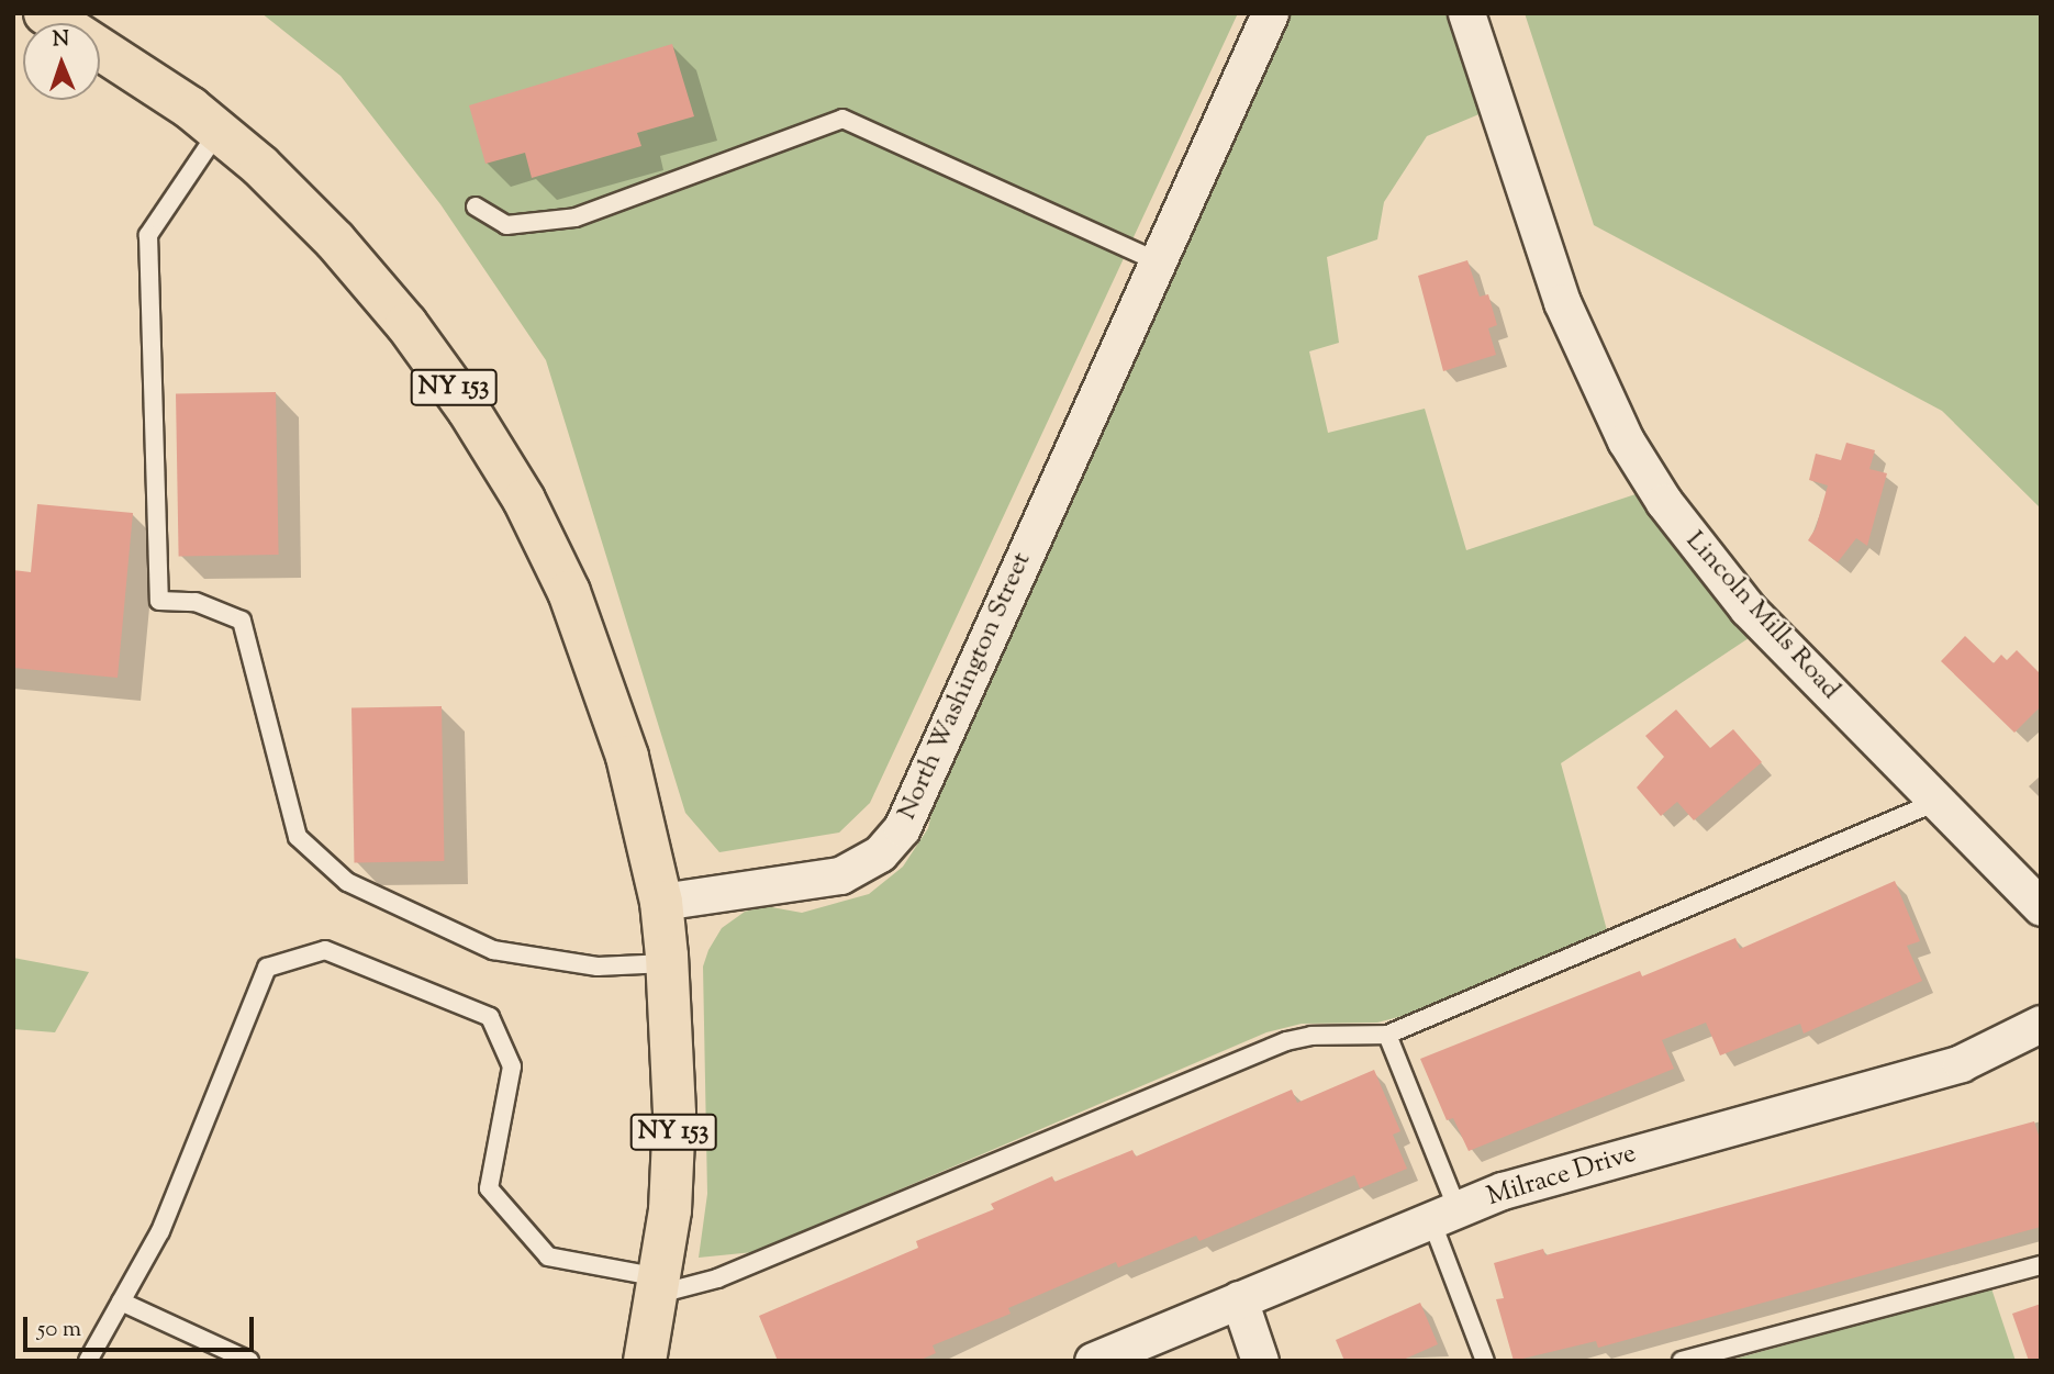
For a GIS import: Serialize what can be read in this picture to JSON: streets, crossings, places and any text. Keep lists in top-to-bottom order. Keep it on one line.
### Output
{"streets":{"main road":["NY 153"],"street":["Lincoln Mills Road","North Washington Street","Milrace Drive"]},"crossings":[["NY 153","North Washington Street"]],"scale_bar":"50 m","north":"top"}
